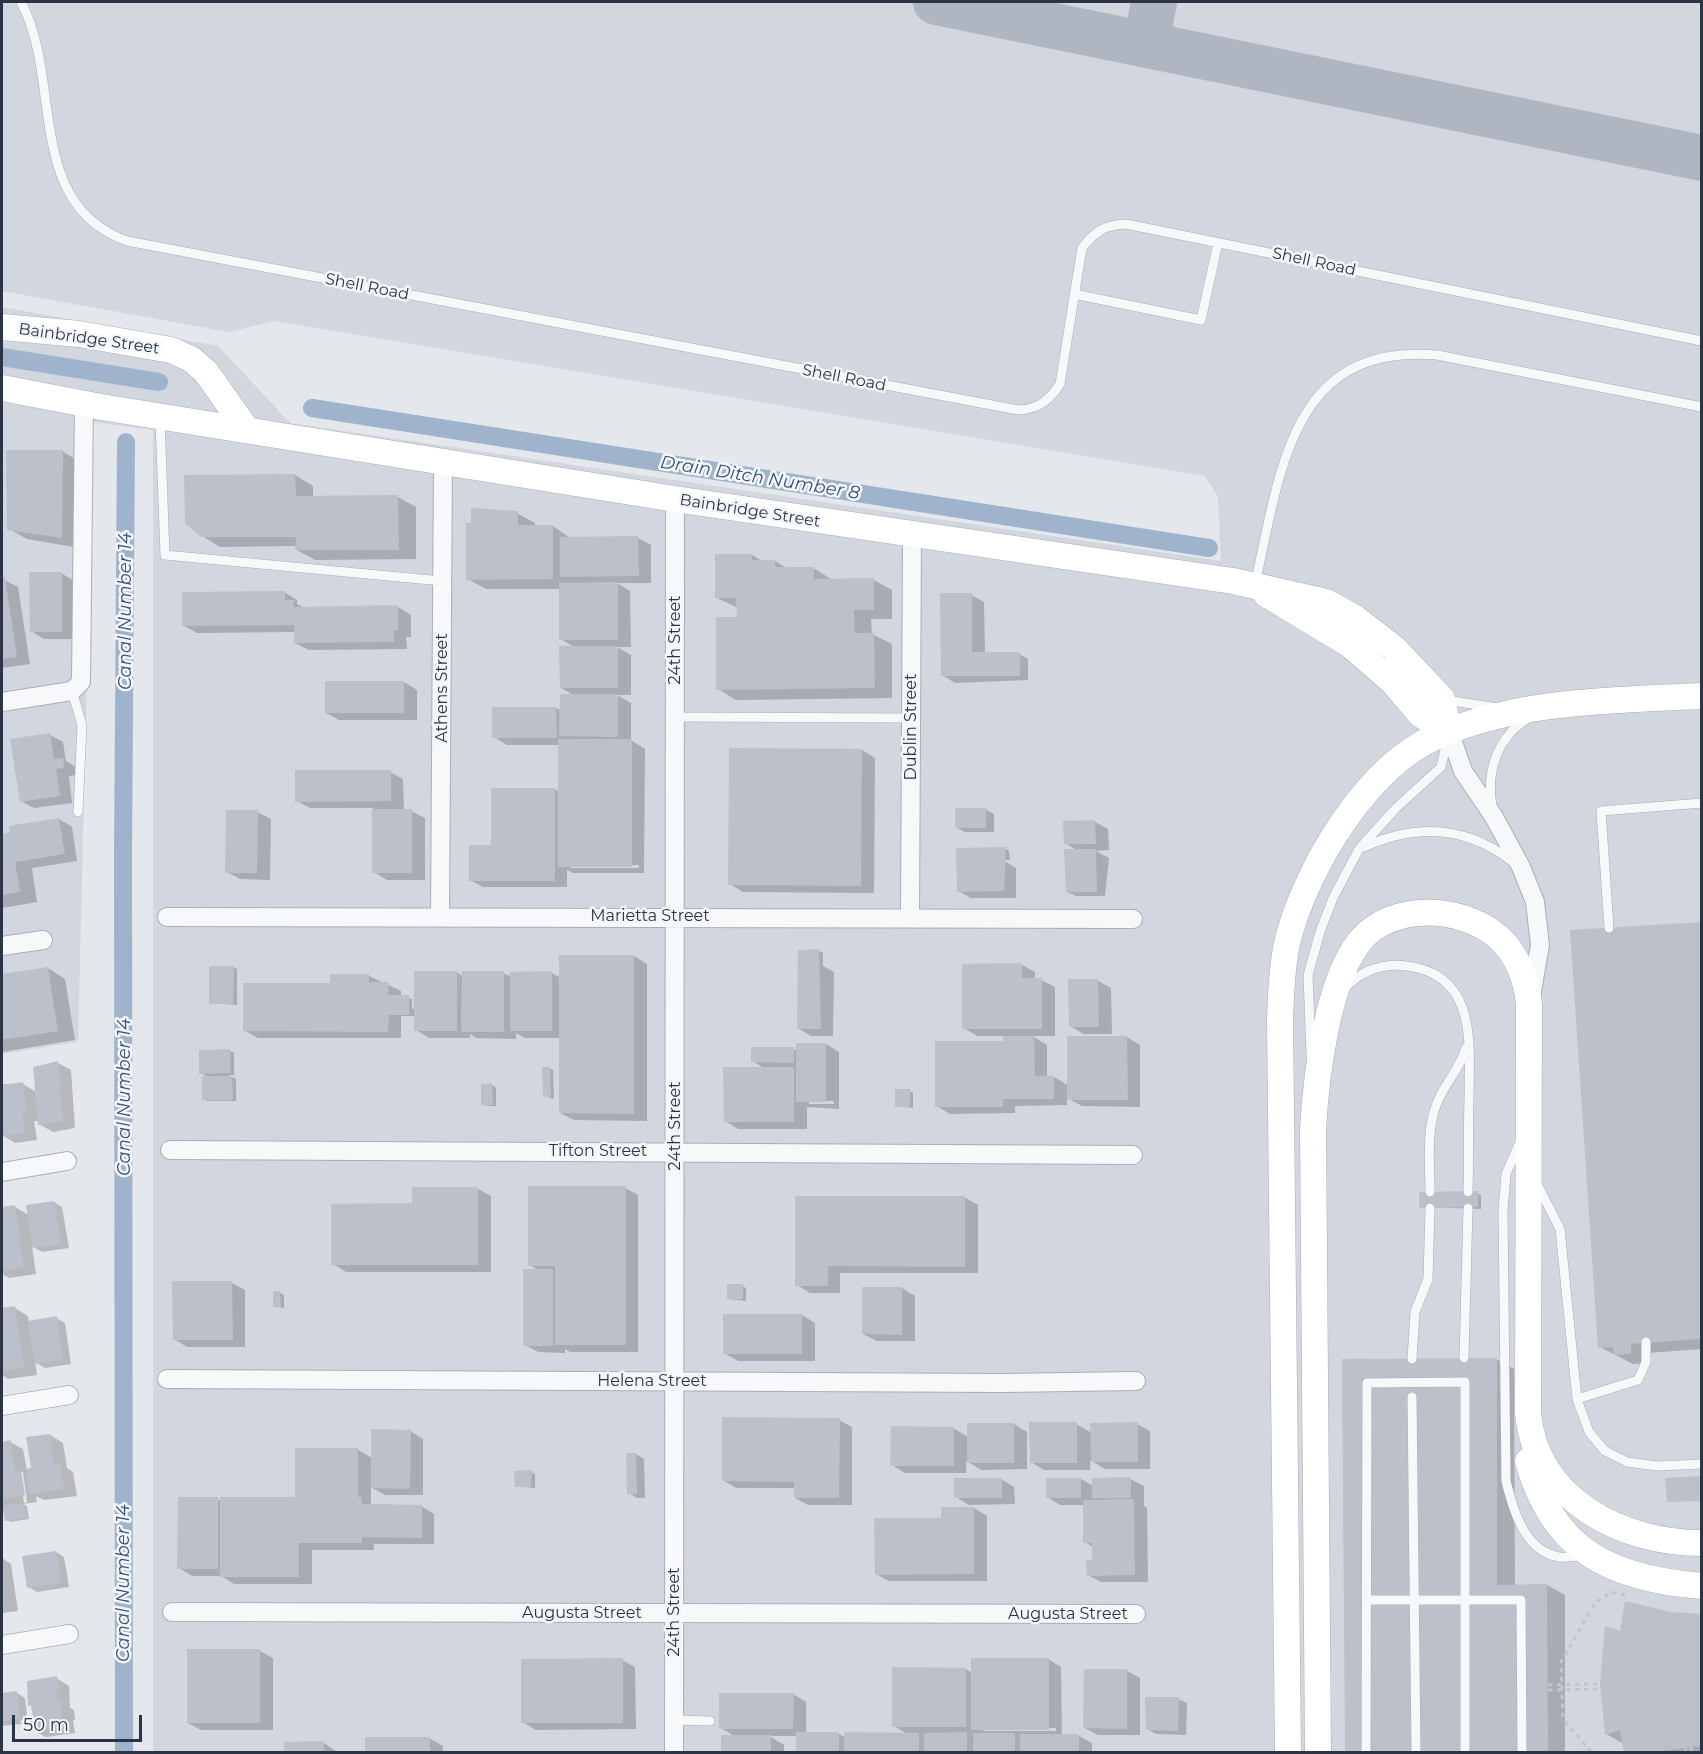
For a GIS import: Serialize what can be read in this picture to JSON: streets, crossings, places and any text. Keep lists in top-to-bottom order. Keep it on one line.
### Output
{"streets":{"main road":["Bainbridge Street"],"street":["24th Street","Athens Street","Dublin Street","Marietta Street","Tifton Street","Helena Street","Augusta Street"],"lane":["Shell Road"]},"crossings":[["Bainbridge Street","24th Street"],["Bainbridge Street","Athens Street"],["Bainbridge Street","Dublin Street"],["24th Street","Marietta Street"],["24th Street","Tifton Street"],["24th Street","Helena Street"],["24th Street","Augusta Street"],["Athens Street","Marietta Street"],["Dublin Street","Marietta Street"]],"water":["Drain Ditch Number 8","Canal Number 14"],"scale_bar":"50 m"}
